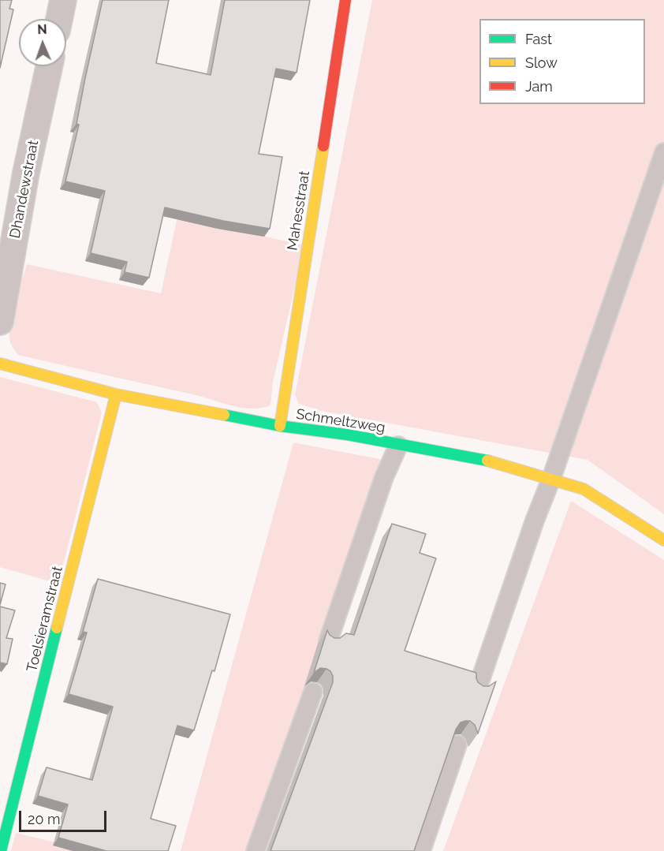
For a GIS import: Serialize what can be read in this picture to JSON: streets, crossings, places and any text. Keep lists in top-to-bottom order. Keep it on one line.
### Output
{"streets":{"street":["Dhandewstraat","Mahesstraat","Schmeltzweg","Toelsieramstraat"]},"crossings":[["Mahesstraat","Schmeltzweg"],["Schmeltzweg","Toelsieramstraat"]],"legend":["Fast","Slow","Jam"],"scale_bar":"20 m","north":"top"}
